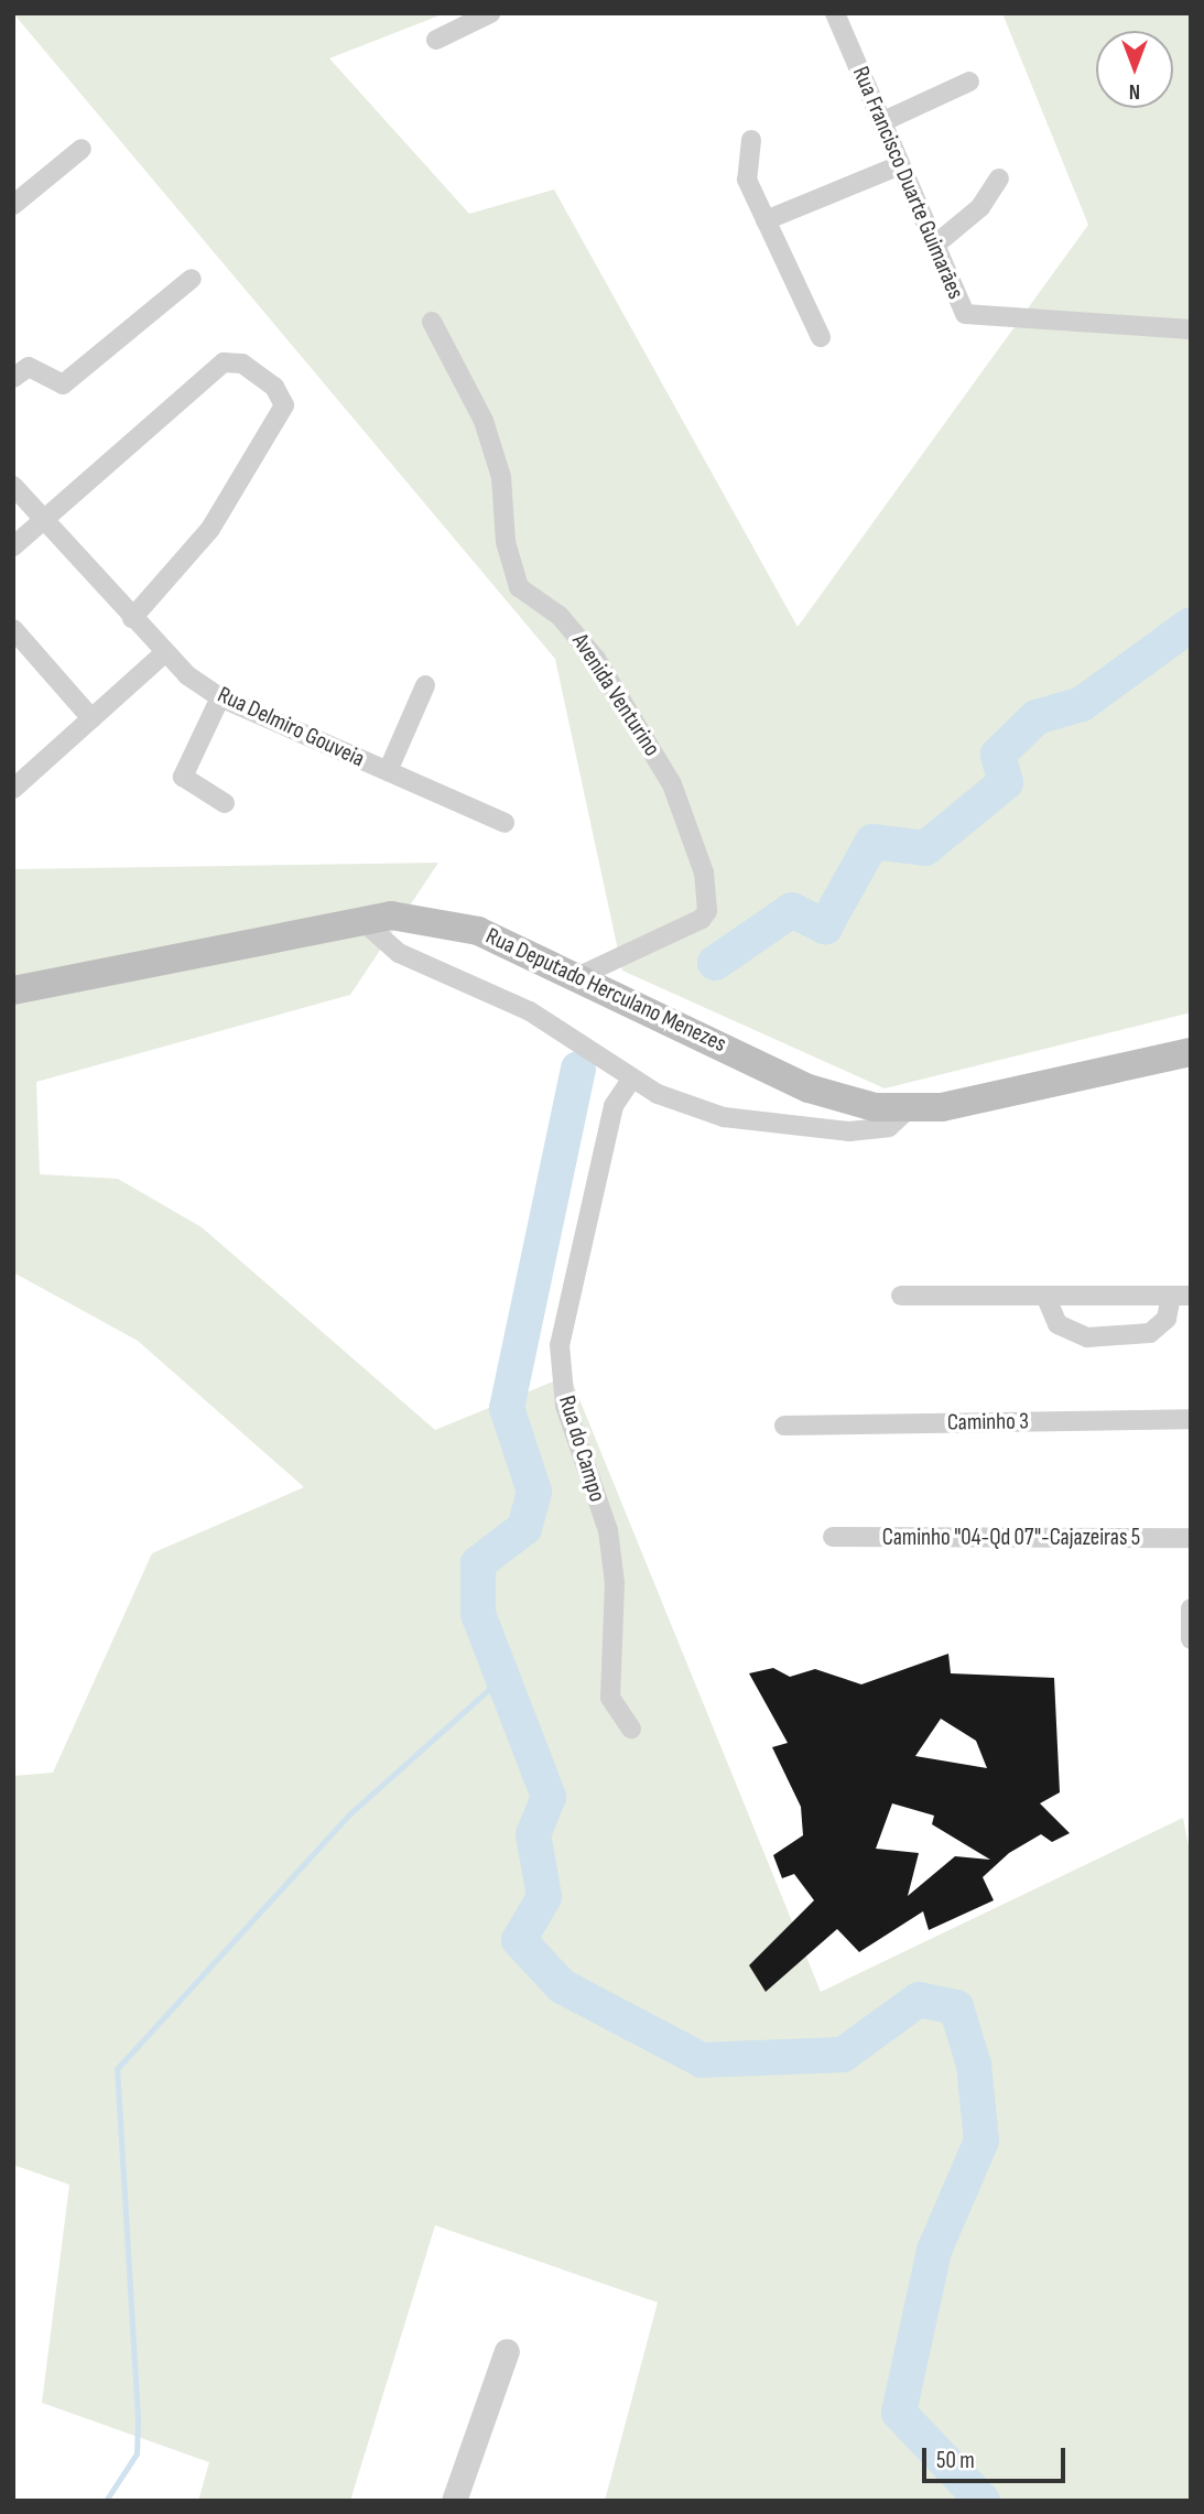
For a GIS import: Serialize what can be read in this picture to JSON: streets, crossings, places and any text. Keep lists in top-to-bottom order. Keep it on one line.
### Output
{"streets":{"main road":["Rua Deputado Herculano Menezes"],"street":["Rua Francisco Duarte Guimarães","Avenida Venturino","Rua Delmiro Gouveia","Caminho 3","Rua do Campo","Caminho \"04-Qd 07\"-Cajazeiras 5"]},"crossings":[["Avenida Venturino","Rua Deputado Herculano Menezes"]],"scale_bar":"50 m","north":"bottom"}
